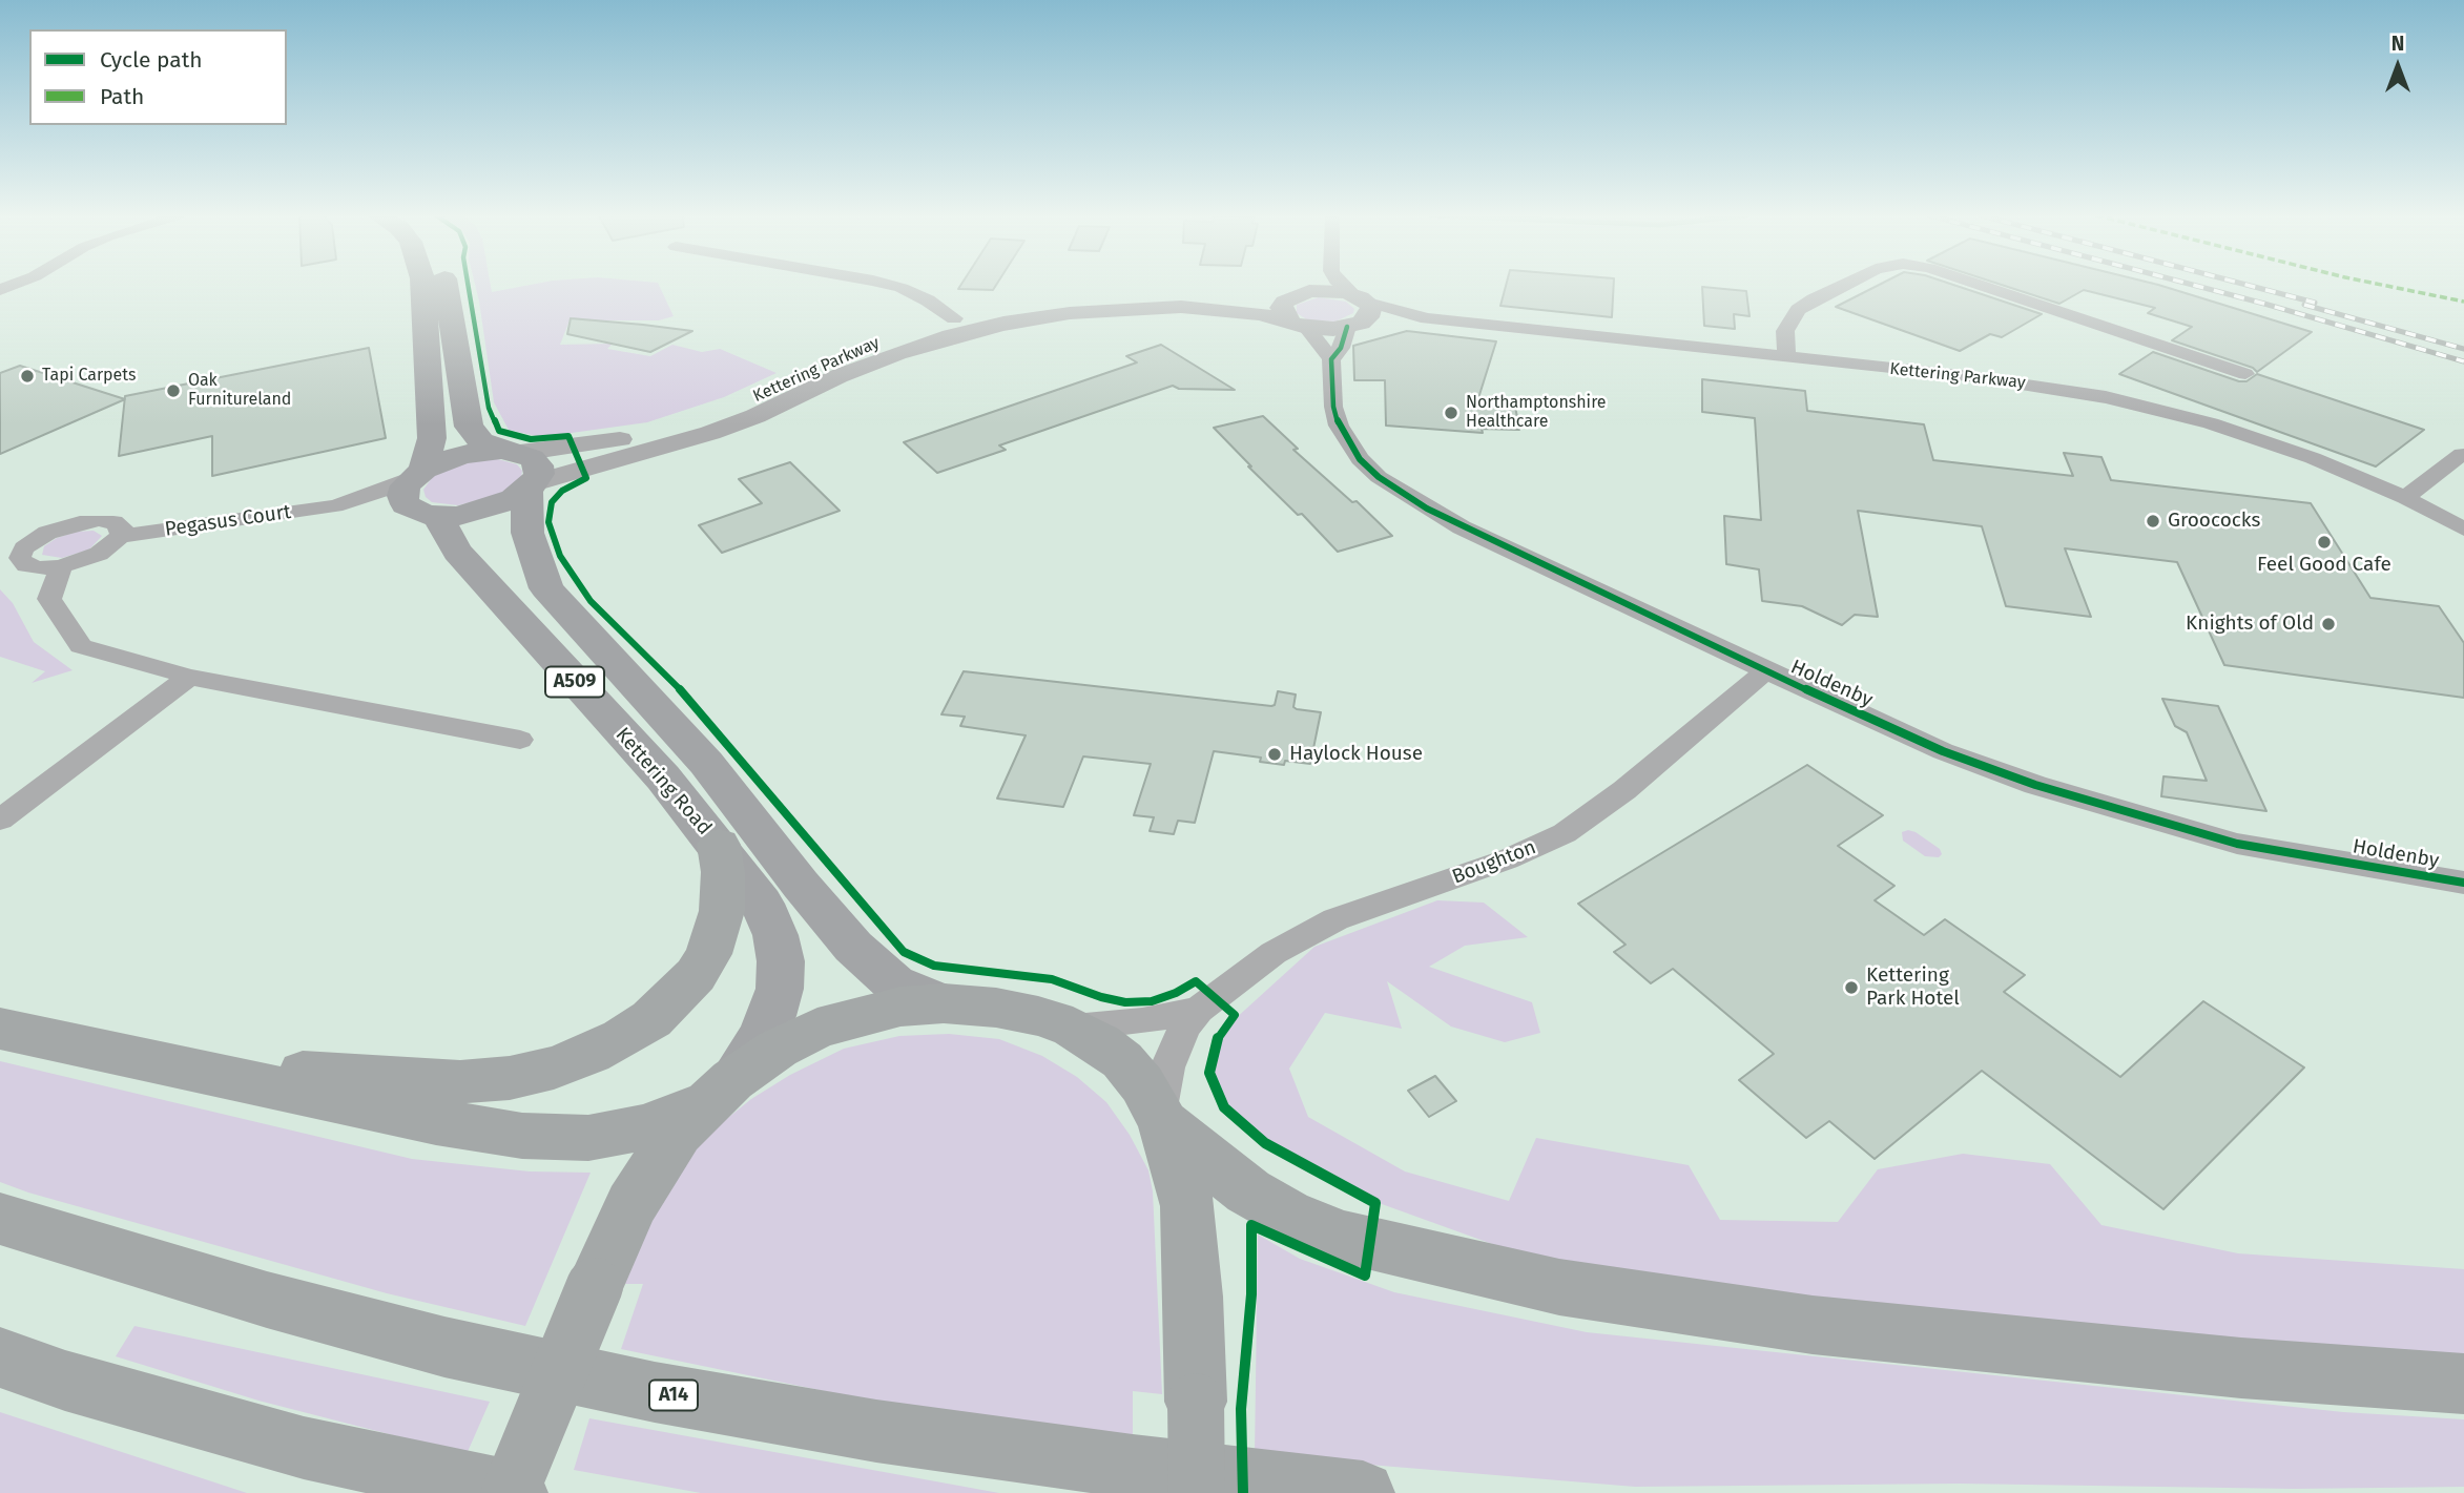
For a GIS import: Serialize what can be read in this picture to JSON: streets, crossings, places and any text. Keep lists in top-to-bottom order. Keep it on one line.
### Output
{"streets":{"highway":["A14"],"main road":["A509","Kettering Road"],"street":["Kettering Parkway","Pegasus Court","Holdenby","Boughton"]},"crossings":[["Kettering Parkway","Holdenby"],["Kettering Parkway","Kettering Road"],["Pegasus Court","Kettering Road"],["Holdenby","Boughton"]],"places":["Tapi Carpets","Oak Furnitureland","Northamptonshire Healthcare","Groococks","Feel Good Cafe","Knights of Old","Haylock House","Kettering Park Hotel"],"legend":["Cycle path","Path"],"north":"top"}
